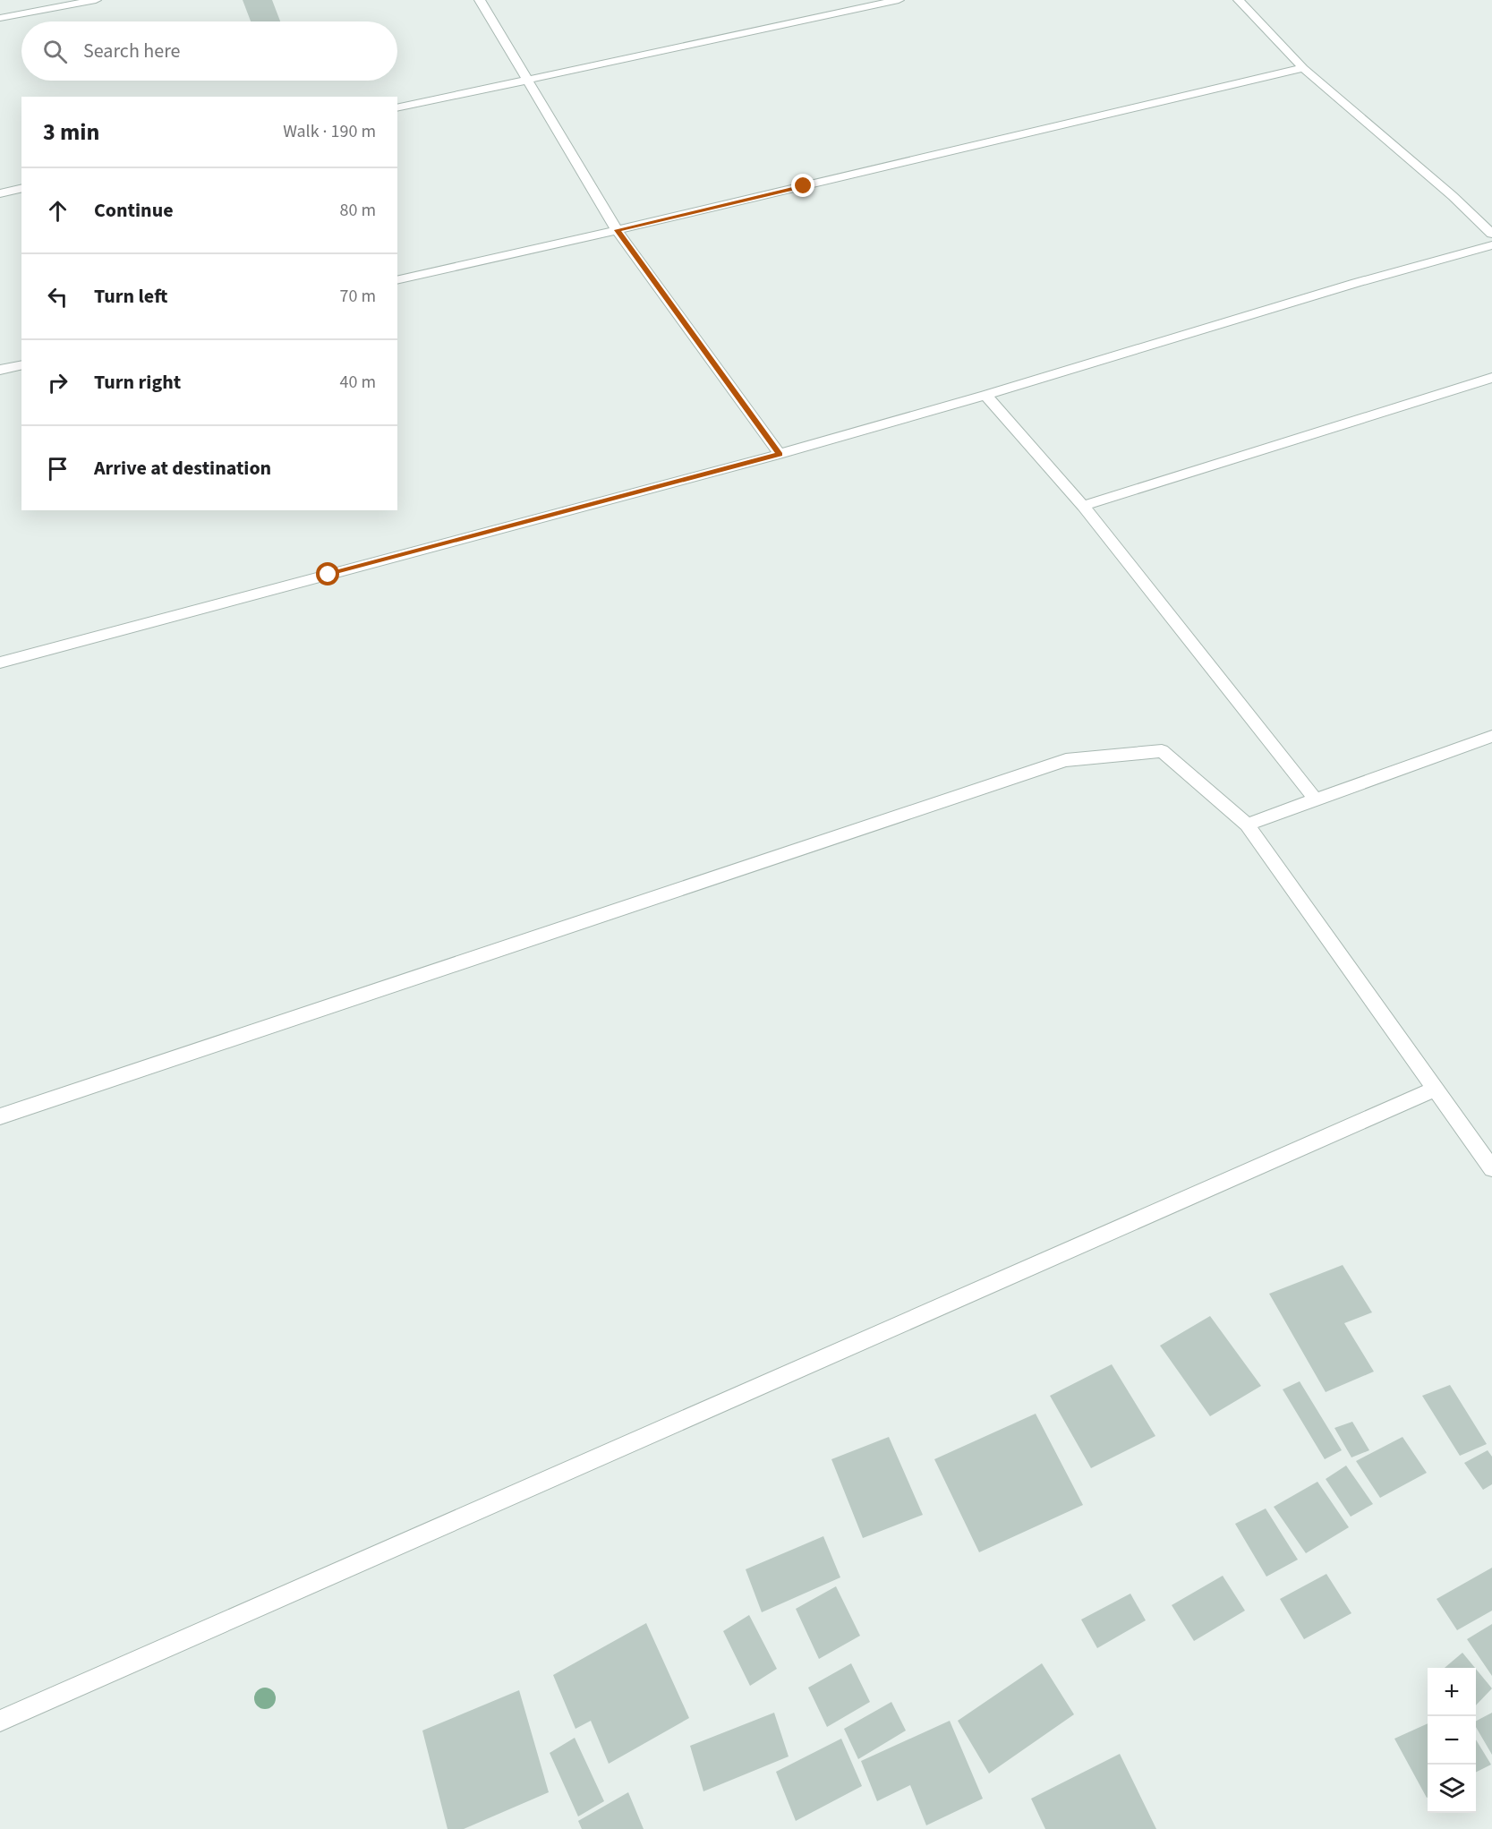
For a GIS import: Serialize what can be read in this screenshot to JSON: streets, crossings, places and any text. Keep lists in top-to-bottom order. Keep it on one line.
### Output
{"page":{"search":"Search here","heading":["3 min","Walk · 190 m"],"list":[["Continue","80 m"],["Turn left","70 m"],["Turn right","40 m"],"Arrive at destination"],"map_buttons":["+","−"]}}
